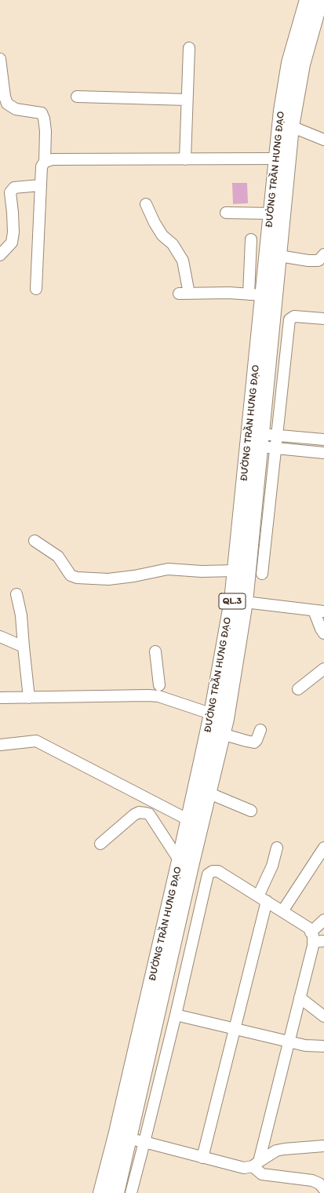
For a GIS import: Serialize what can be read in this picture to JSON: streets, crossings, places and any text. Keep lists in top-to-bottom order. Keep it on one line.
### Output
{"streets":{"highway":["ĐƯỜNG TRẦN HƯNG ĐẠO","QL.3"]}}
